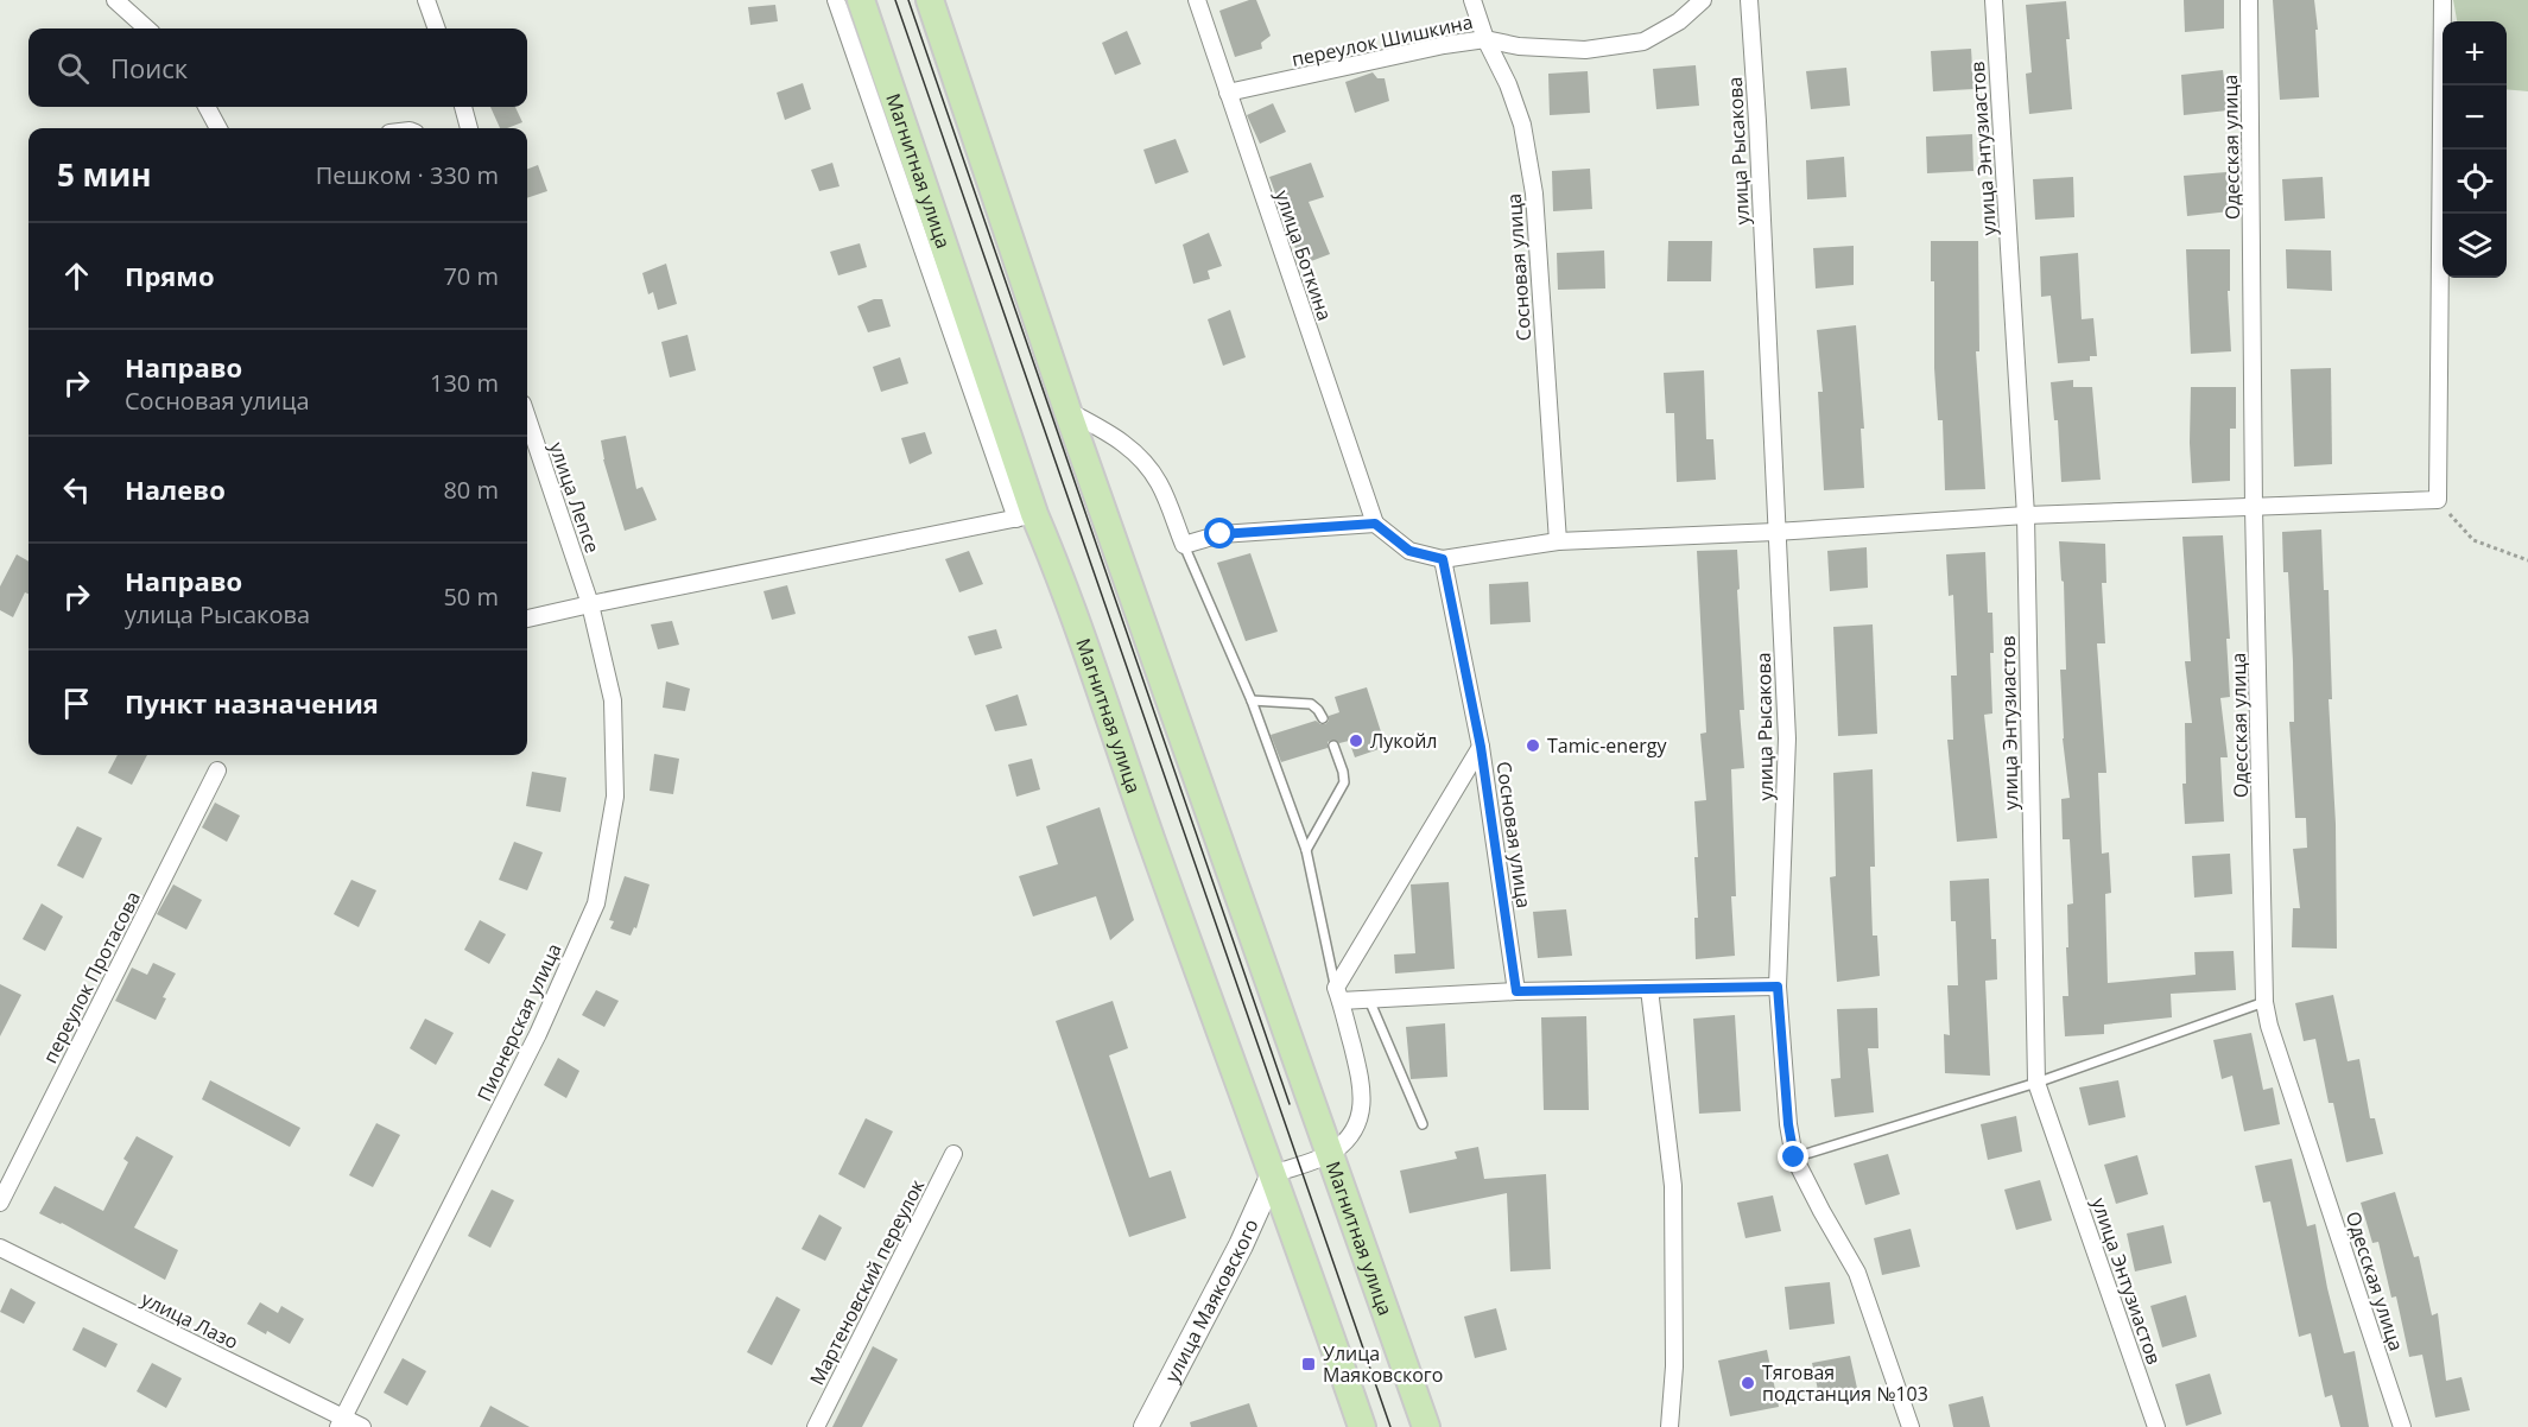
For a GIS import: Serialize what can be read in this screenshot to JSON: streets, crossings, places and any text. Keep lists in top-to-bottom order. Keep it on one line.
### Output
{"streets":{"main road":["Магнитная улица","улица Маяковского"],"street":["переулок Шишкина","Одесская улица","улица Энтузиастов","улица Рысакова","улица Боткина","Сосновая улица","улица Лепсе","переулок Протасова","Пионерская улица","Мартеновский переулок","улица Лазо"]},"crossings":[["переулок Шишкина","улица Боткина"],["переулок Шишкина","Сосновая улица"],["Магнитная улица","улица Маяковского"],["улица Лепсе","Пионерская улица"],["Пионерская улица","улица Лазо"]],"places":{"other":["Лукойл","Tamic-energy","Тяговая подстанция №103"],"transit":["Улица Маяковского"]},"page":{"map_buttons":["+","−"],"search":"Поиск","heading":["5 мин","Пешком · 330 m"],"list":[["Прямо","70 m"],["Направо","Сосновая улица","130 m"],["Налево","80 m"],["Направо","улица Рысакова","50 m"],"Пункт назначения"]}}
